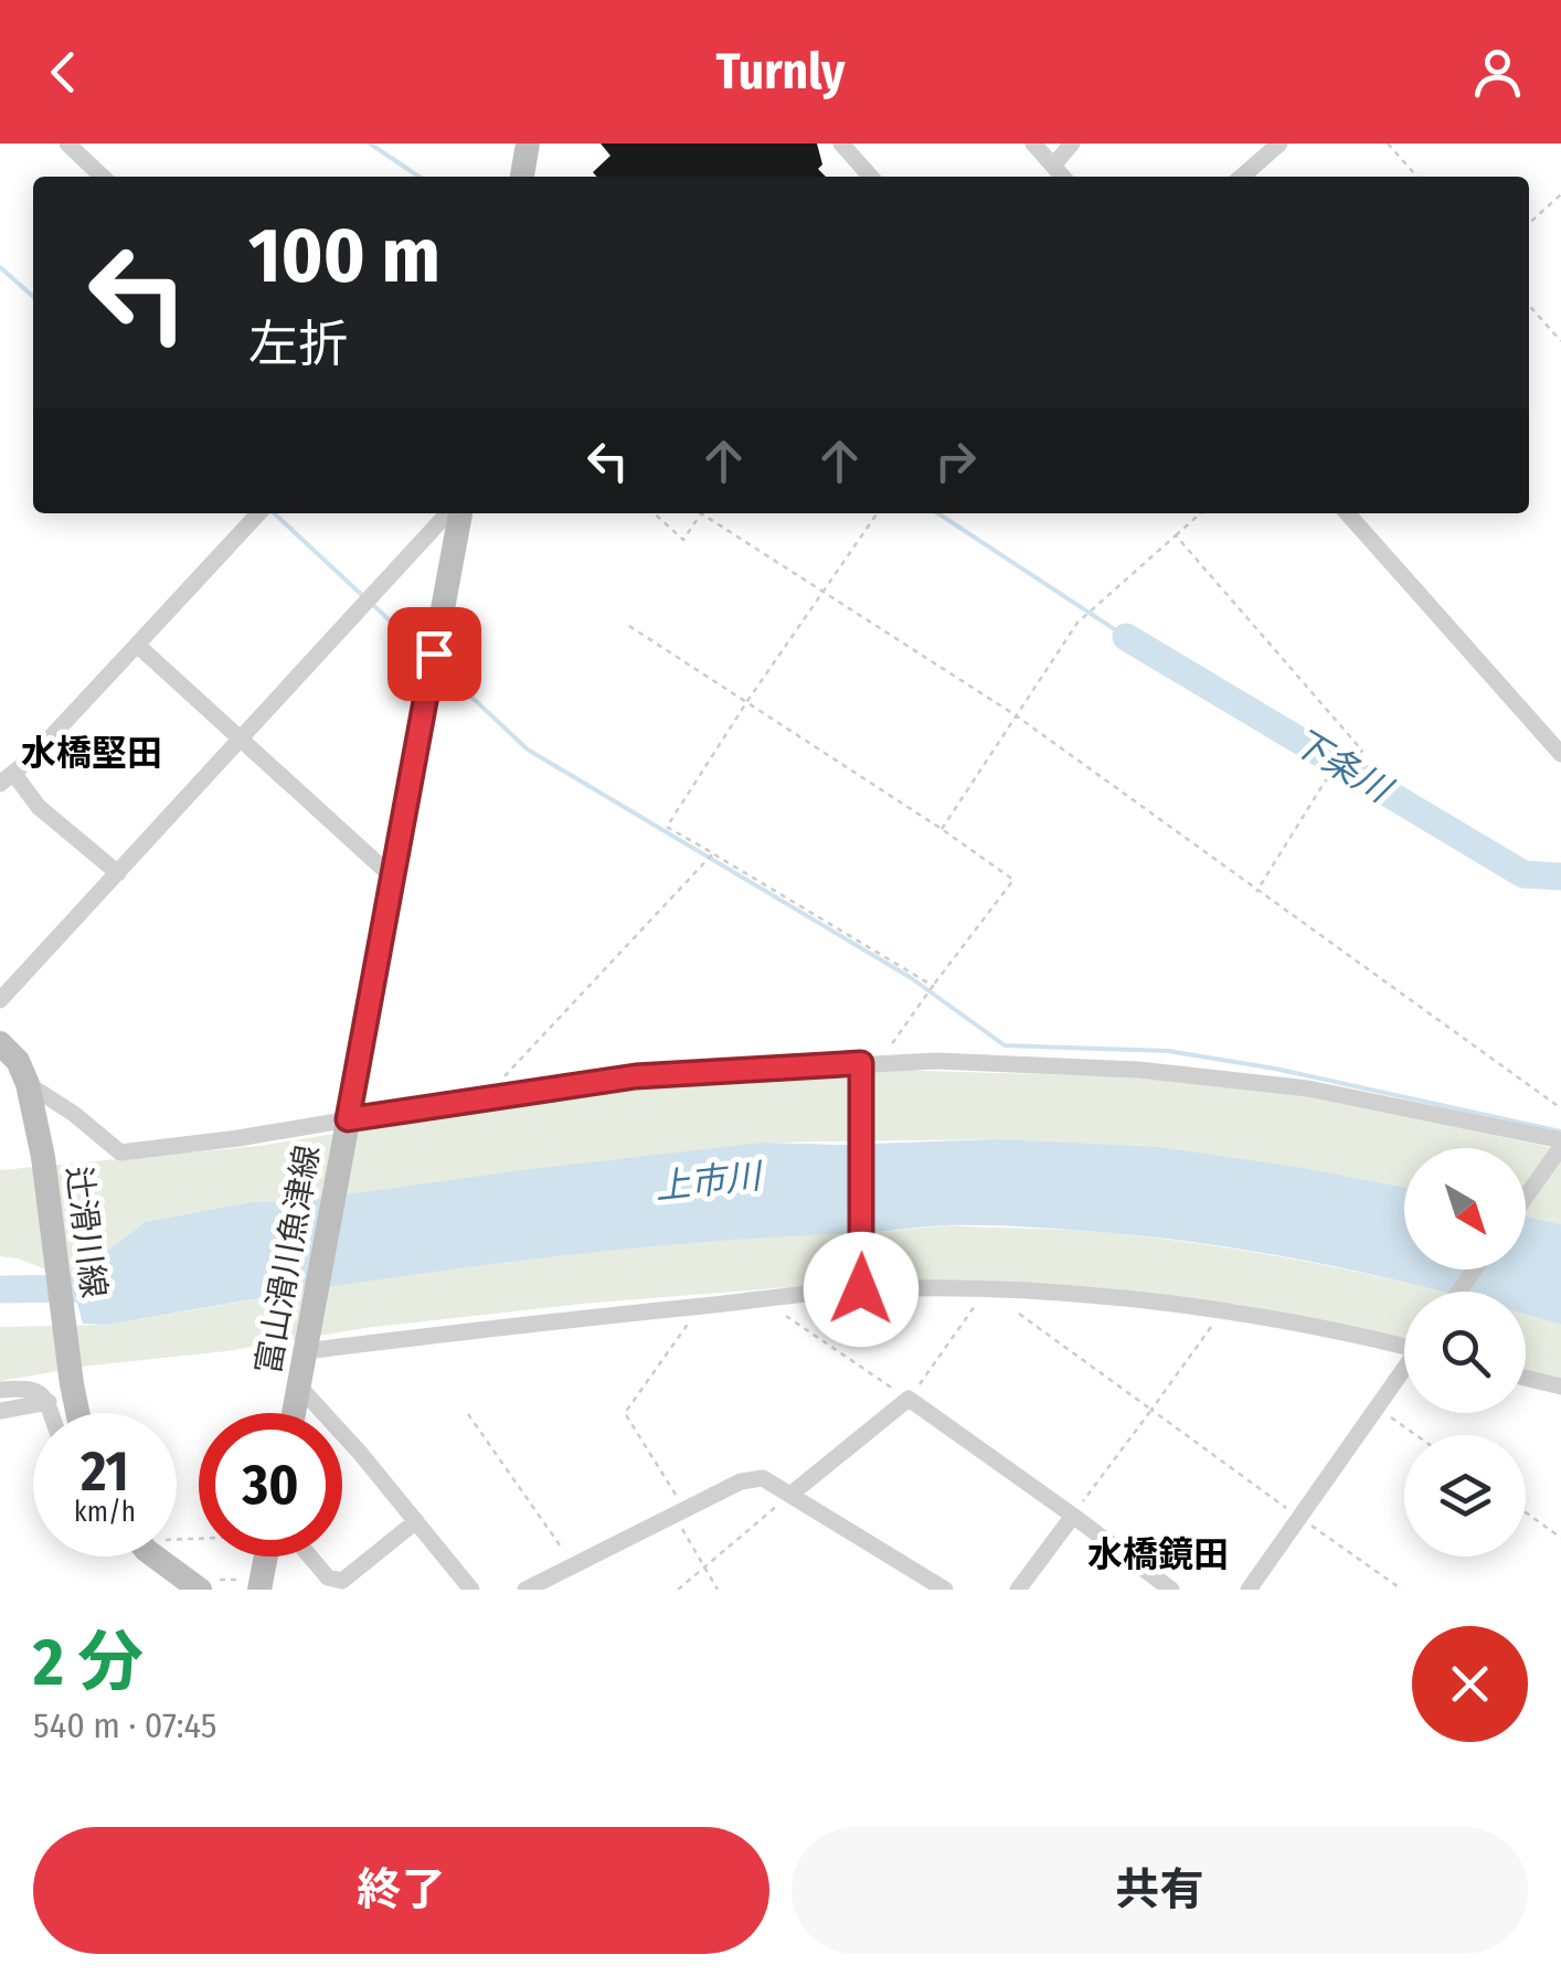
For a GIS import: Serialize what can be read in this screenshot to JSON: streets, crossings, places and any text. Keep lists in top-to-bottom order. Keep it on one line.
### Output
{"streets":{"main road":["辻滑川線","富山滑川魚津線"]},"districts":["水橋堅田","水橋鏡田"],"water":["下条川","上市川"],"north":"bottom right","page":{"header":"Turnly","turn":["100 m","左折"],"speed":"21 km/h","limit":"30","heading":["2 分","540 m · 07:45"],"buttons":["終了","共有"]}}
